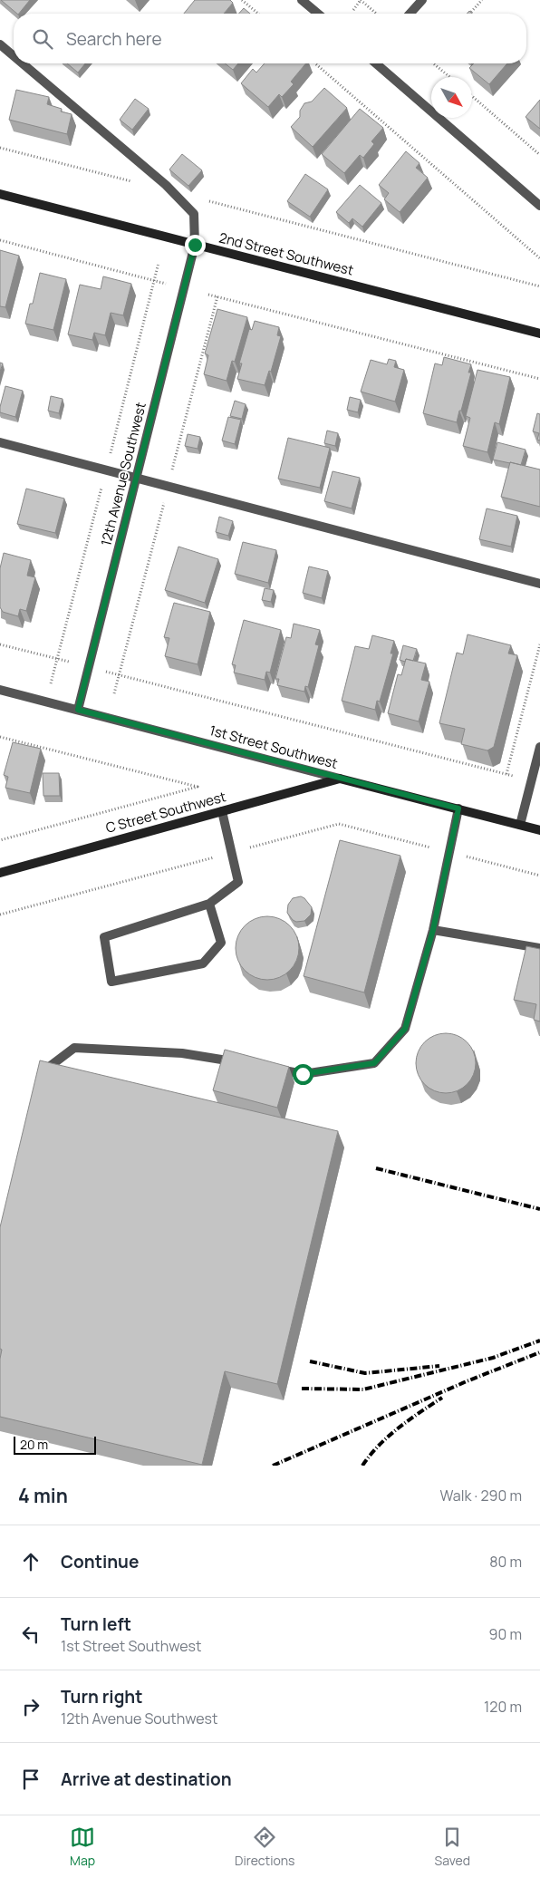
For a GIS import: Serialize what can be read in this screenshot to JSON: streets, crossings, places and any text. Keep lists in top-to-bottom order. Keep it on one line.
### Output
{"streets":{"main road":["2nd Street Southwest","1st Street Southwest","C Street Southwest"],"street":["12th Avenue Southwest"]},"crossings":[["2nd Street Southwest","12th Avenue Southwest"],["12th Avenue Southwest","1st Street Southwest"],["1st Street Southwest","C Street Southwest"]],"scale_bar":"20 m","north":"bottom right","page":{"search":"Search here","scale":"20 m","heading":["4 min","Walk · 290 m"],"list":[["Continue","80 m"],["Turn left","1st Street Southwest","90 m"],["Turn right","12th Avenue Southwest","120 m"],"Arrive at destination"],"nav":["Map","Directions","Saved"]}}
